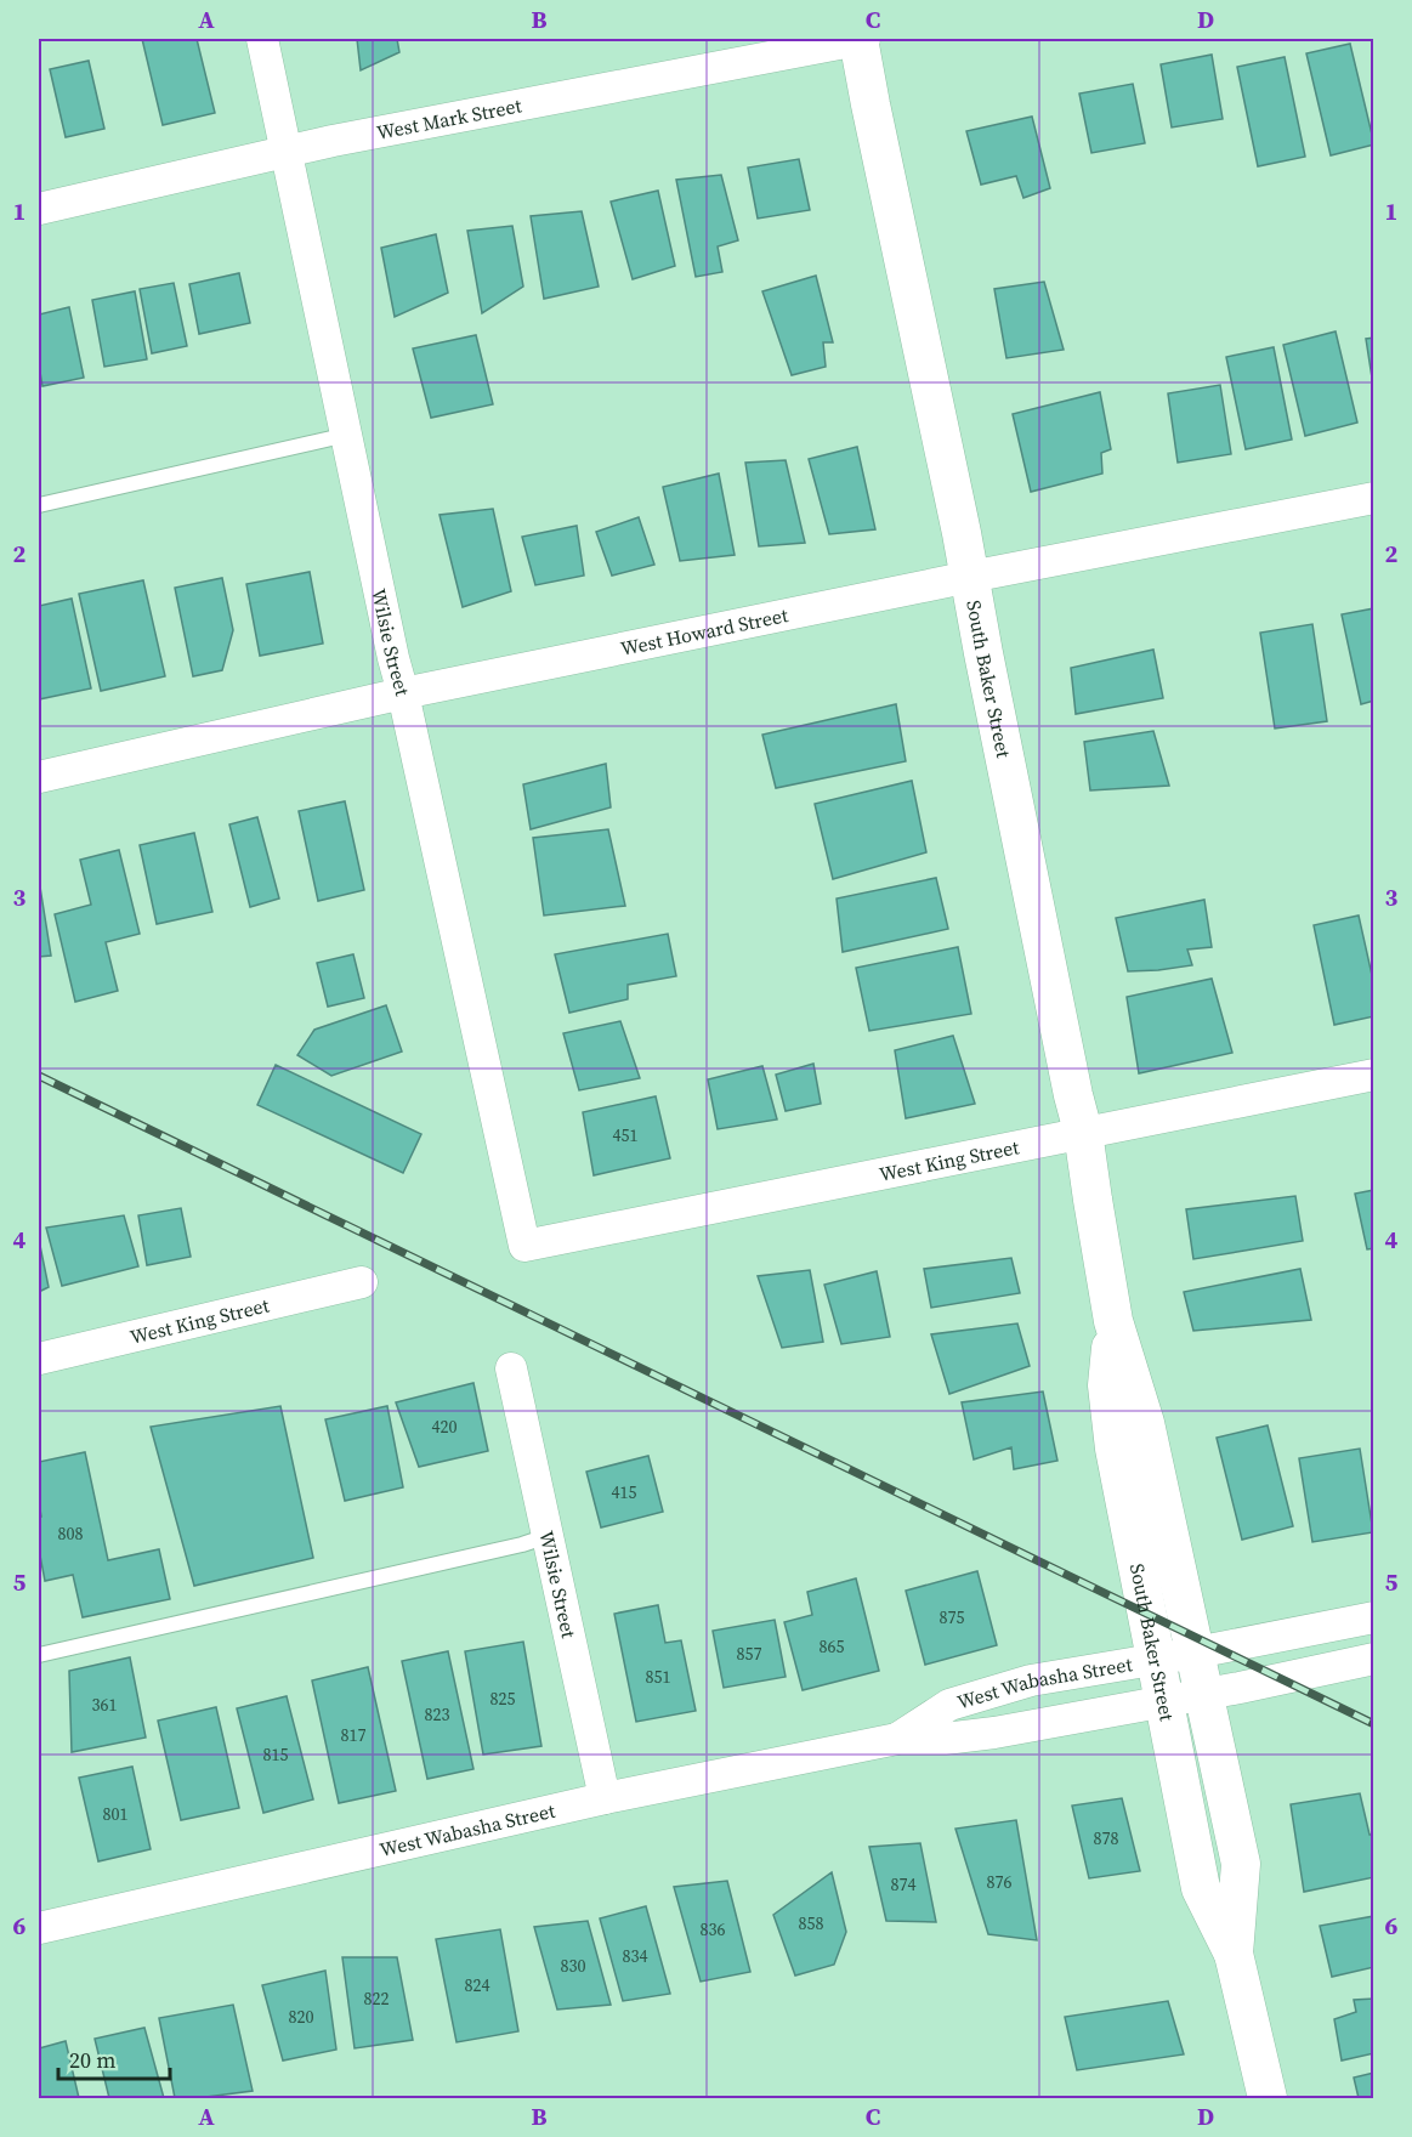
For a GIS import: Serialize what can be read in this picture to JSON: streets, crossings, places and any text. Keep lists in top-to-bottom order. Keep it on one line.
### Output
{"streets":{"street":["West Mark Street","West Howard Street","Wilsie Street","South Baker Street","West King Street","West Wabasha Street"]},"crossings":[["West Mark Street","Wilsie Street"],["West Mark Street","South Baker Street"],["West Howard Street","Wilsie Street"],["West Howard Street","South Baker Street"],["Wilsie Street","West King Street"],["Wilsie Street","West Wabasha Street"],["South Baker Street","West King Street"],["South Baker Street","West Wabasha Street"]],"house_numbers":["451","420","415","808","875","865","857","851","825","361","823","817","815","801","878","876","874","858","836","834","830","824","822","820"],"scale_bar":"20 m","grid":{"columns":["A","B","C","D"],"rows":["1","2","3","4","5","6"]}}
